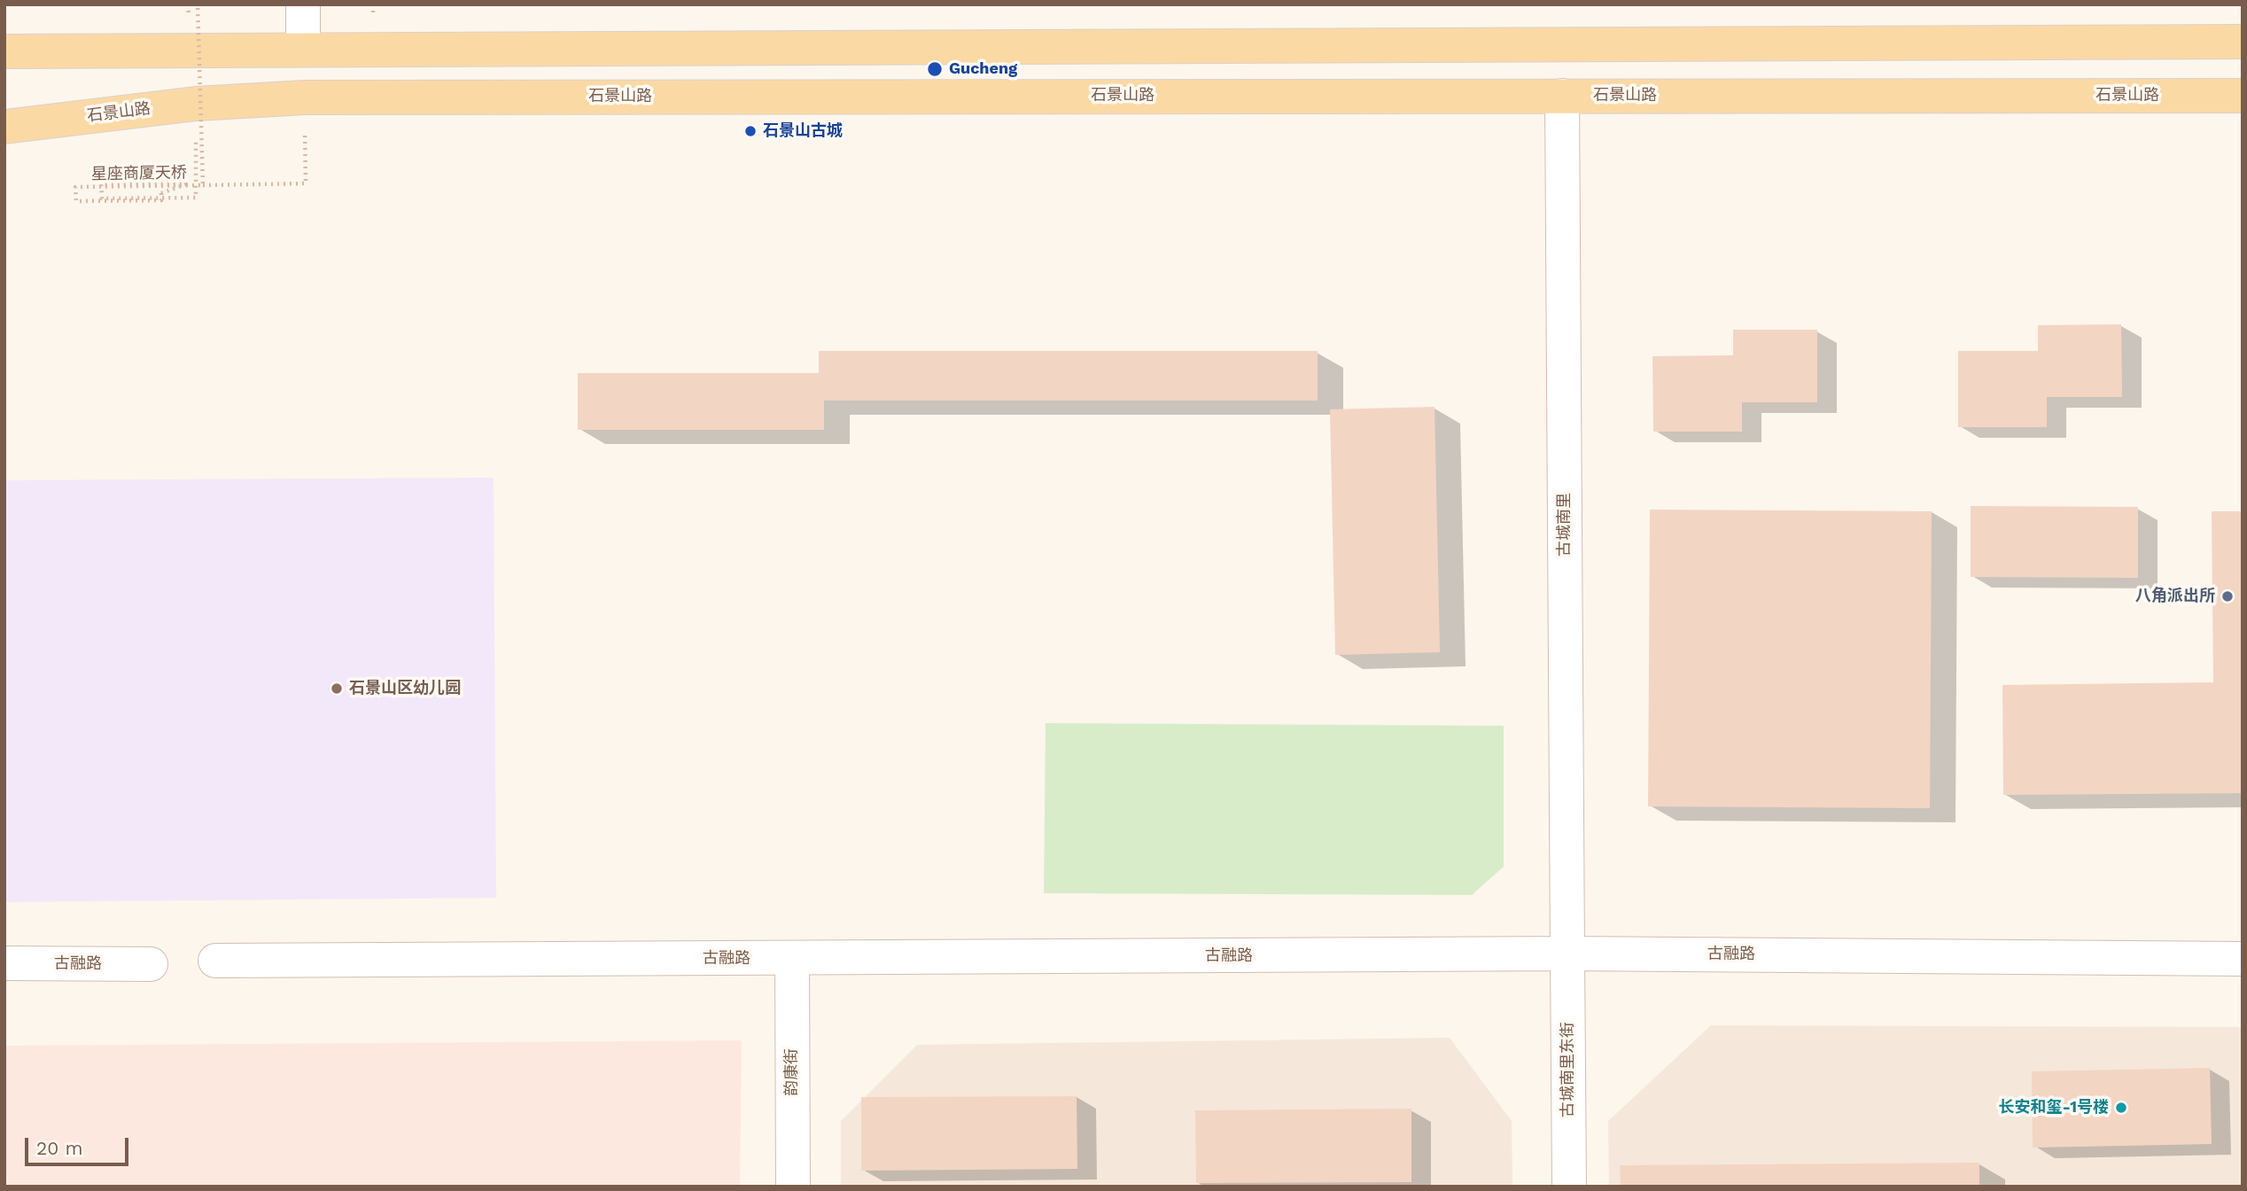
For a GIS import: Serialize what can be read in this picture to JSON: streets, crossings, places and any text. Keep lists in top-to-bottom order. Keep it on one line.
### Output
{"streets":{"main road":["石景山路"],"street":["古城南里","古融路","古城南里东街","韵康街"],"path":["星座商厦天桥"]},"crossings":[["石景山路","星座商厦天桥"],["石景山路","古城南里"],["古城南里","古融路"],["古城南里","古城南里东街"],["古融路","古城南里东街"],["古融路","韵康街"]],"places":["Gucheng","石景山古城","八角派出所","石景山区幼儿园","长安和玺-1号楼"],"scale_bar":"20 m"}
